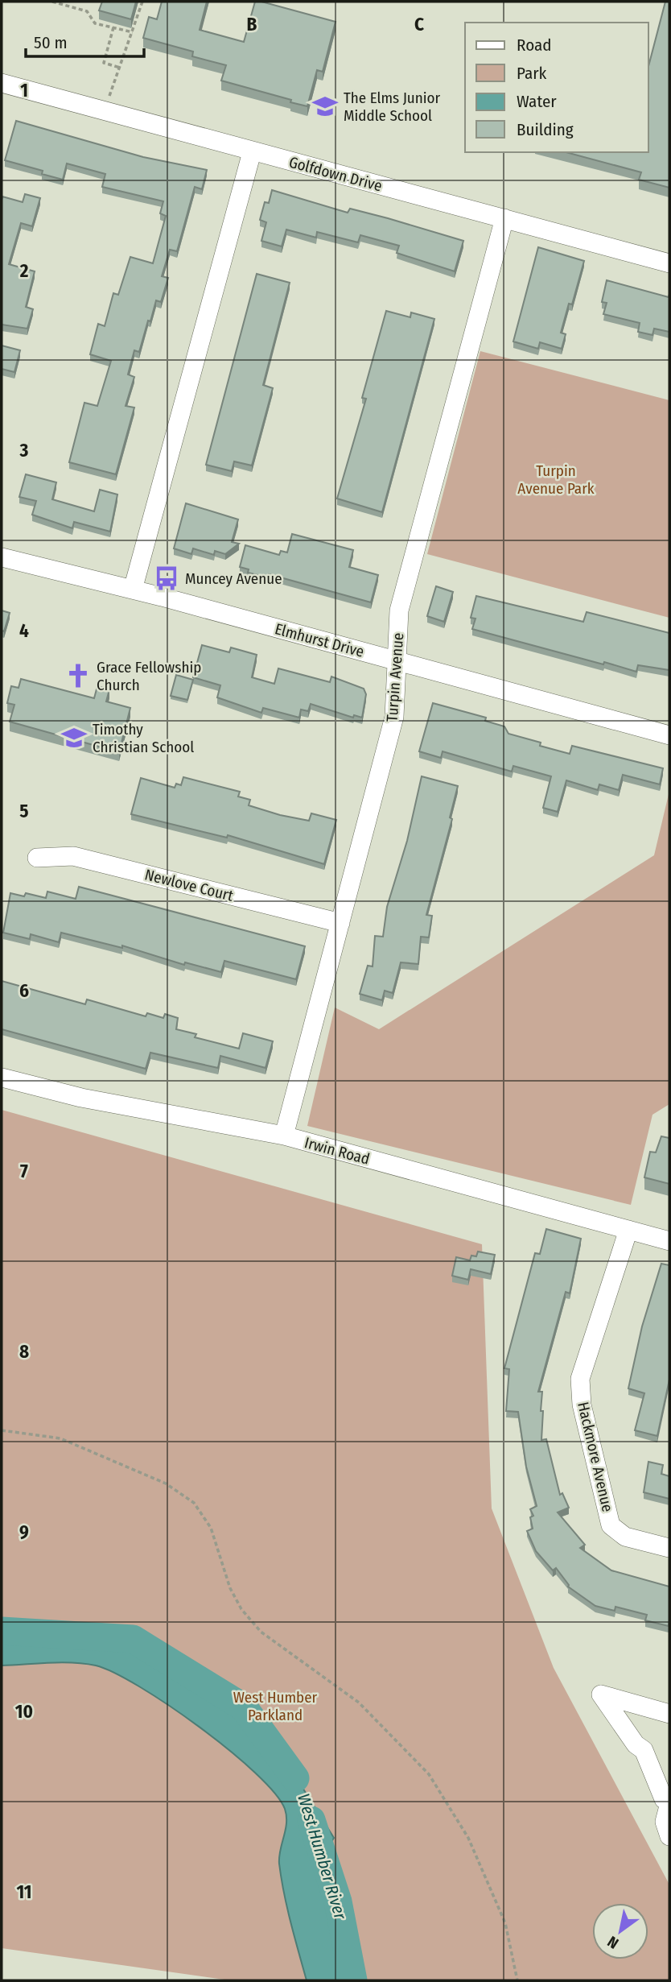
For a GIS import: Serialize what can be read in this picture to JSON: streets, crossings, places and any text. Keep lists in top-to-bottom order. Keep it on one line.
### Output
{"streets":{"street":["Golfdown Drive","Elmhurst Drive","Turpin Avenue","Newlove Court","Irwin Road","Hackmore Avenue"]},"crossings":[["Golfdown Drive","Turpin Avenue"],["Elmhurst Drive","Turpin Avenue"],["Turpin Avenue","Newlove Court"],["Turpin Avenue","Irwin Road"],["Irwin Road","Hackmore Avenue"]],"water":["West Humber River"],"parks":["Turpin Avenue Park","West Humber Parkland"],"places":{"school or university":["The Elms Junior Middle School","Timothy Christian School"],"bus stop":["Muncey Avenue"],"church":["Grace Fellowship Church"]},"legend":["Road","Park","Water","Building"],"scale_bar":"50 m","north":"bottom left","grid":{"columns":["B","C"],"rows":["1","2","3","4","5","6","7","8","9","10","11"]}}
